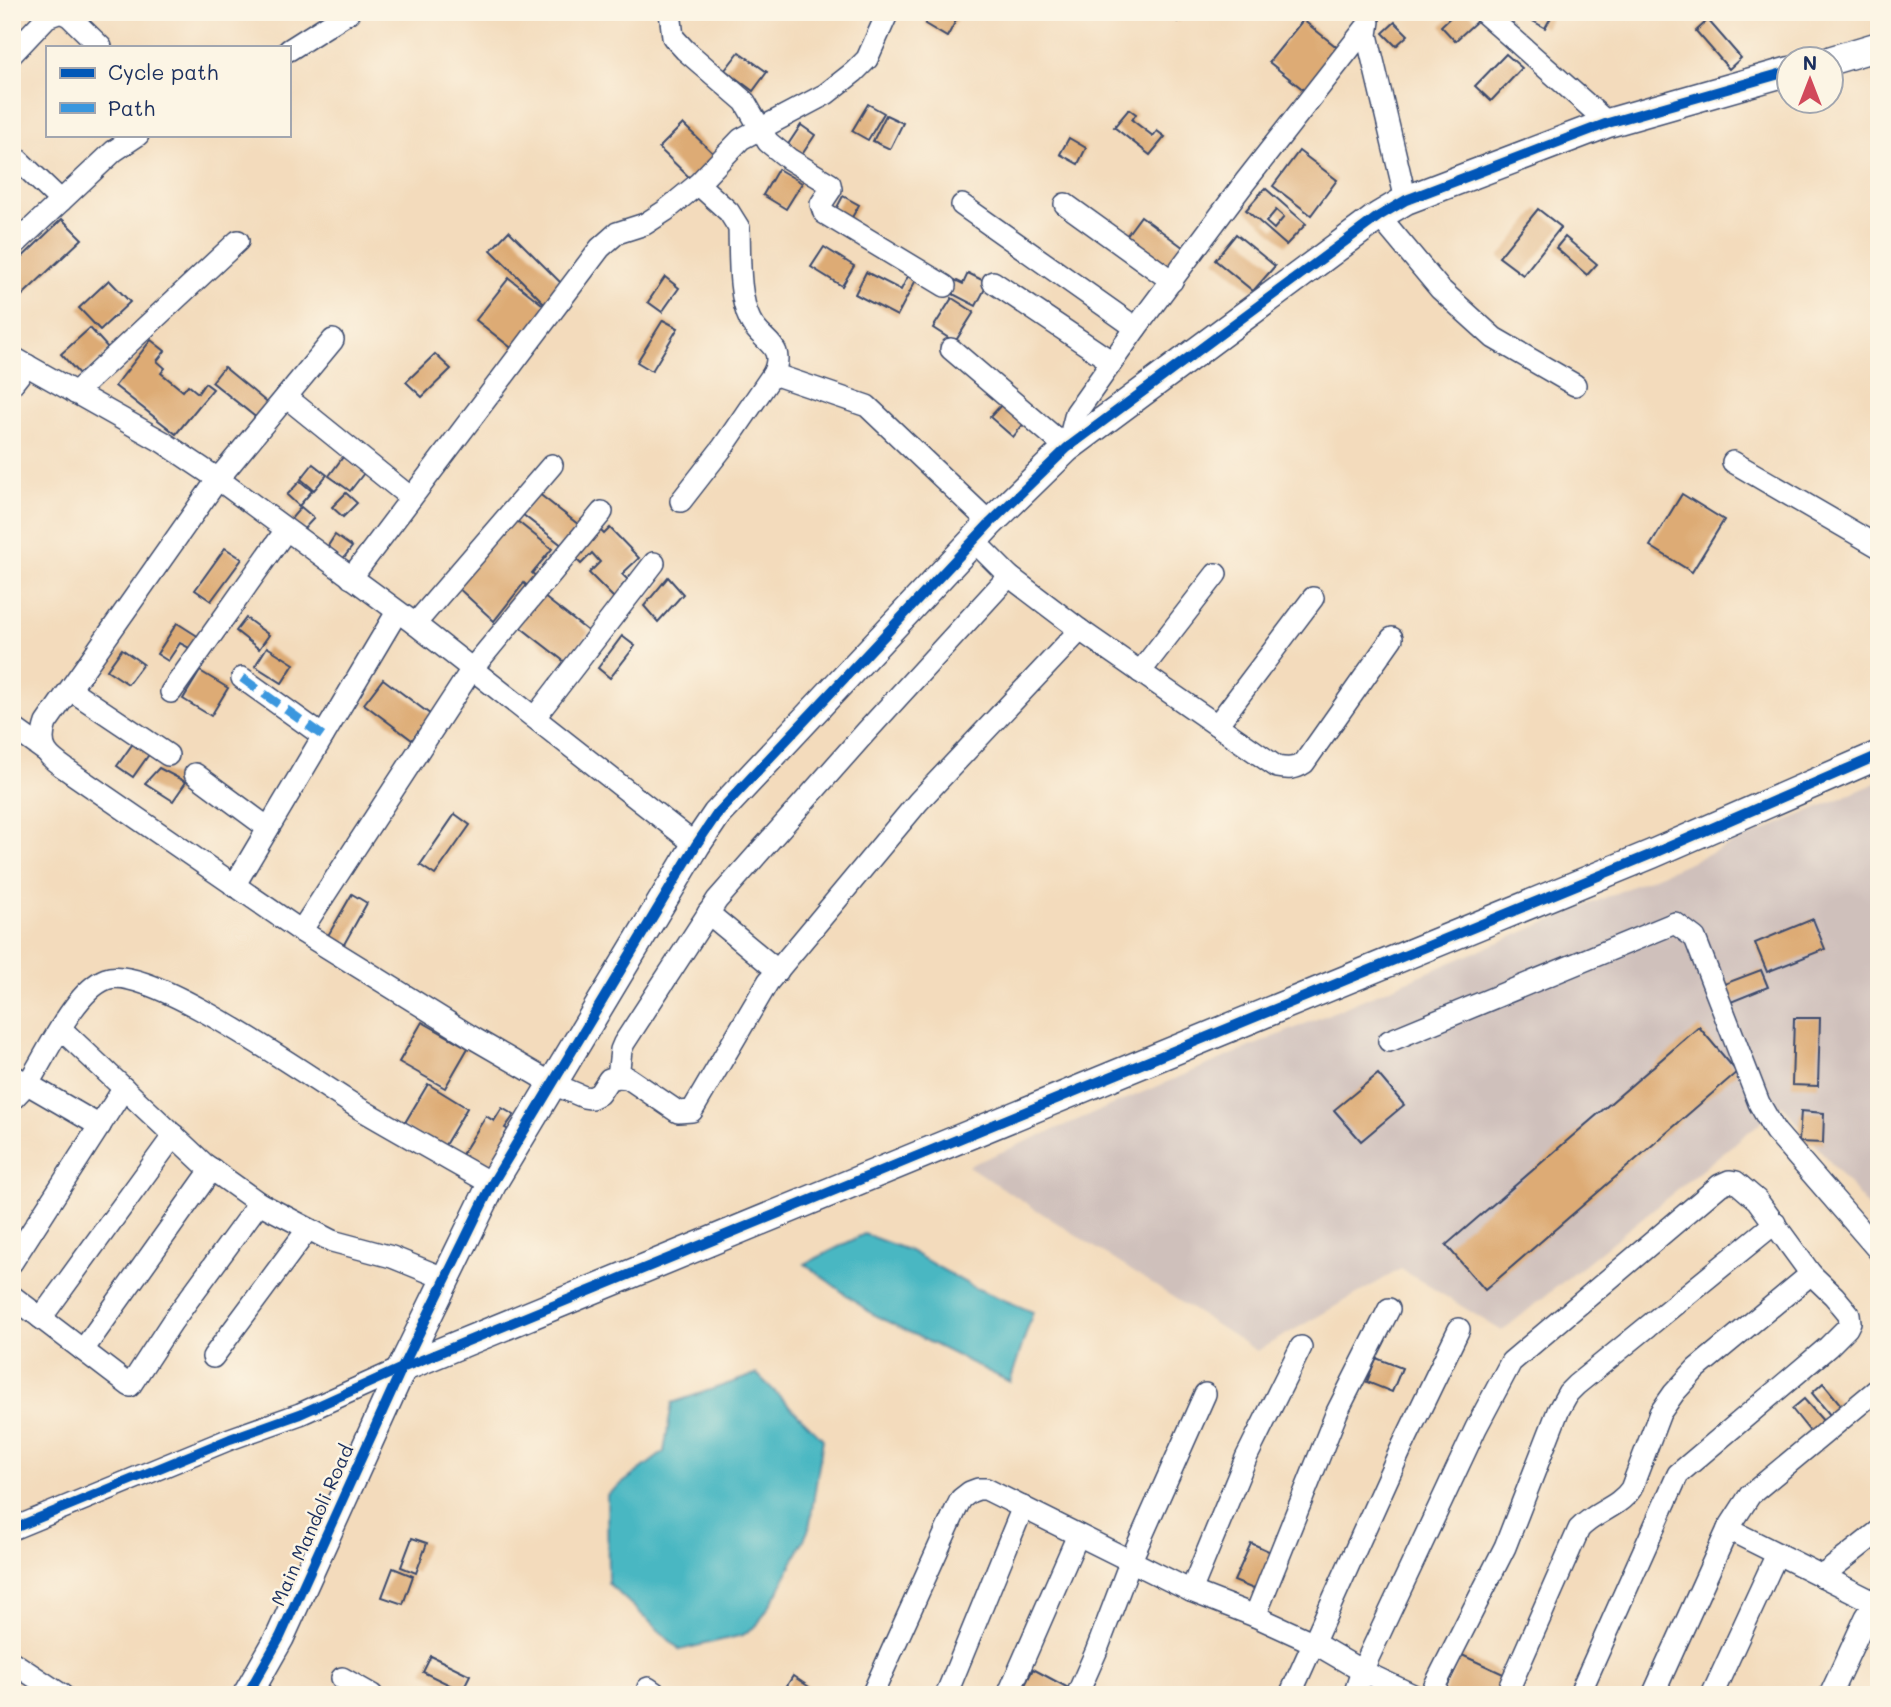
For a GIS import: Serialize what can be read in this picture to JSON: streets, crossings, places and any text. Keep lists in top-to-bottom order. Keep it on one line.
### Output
{"streets":{"street":["Main Mandoli Road"]},"legend":["Cycle path","Path"],"north":"top"}
